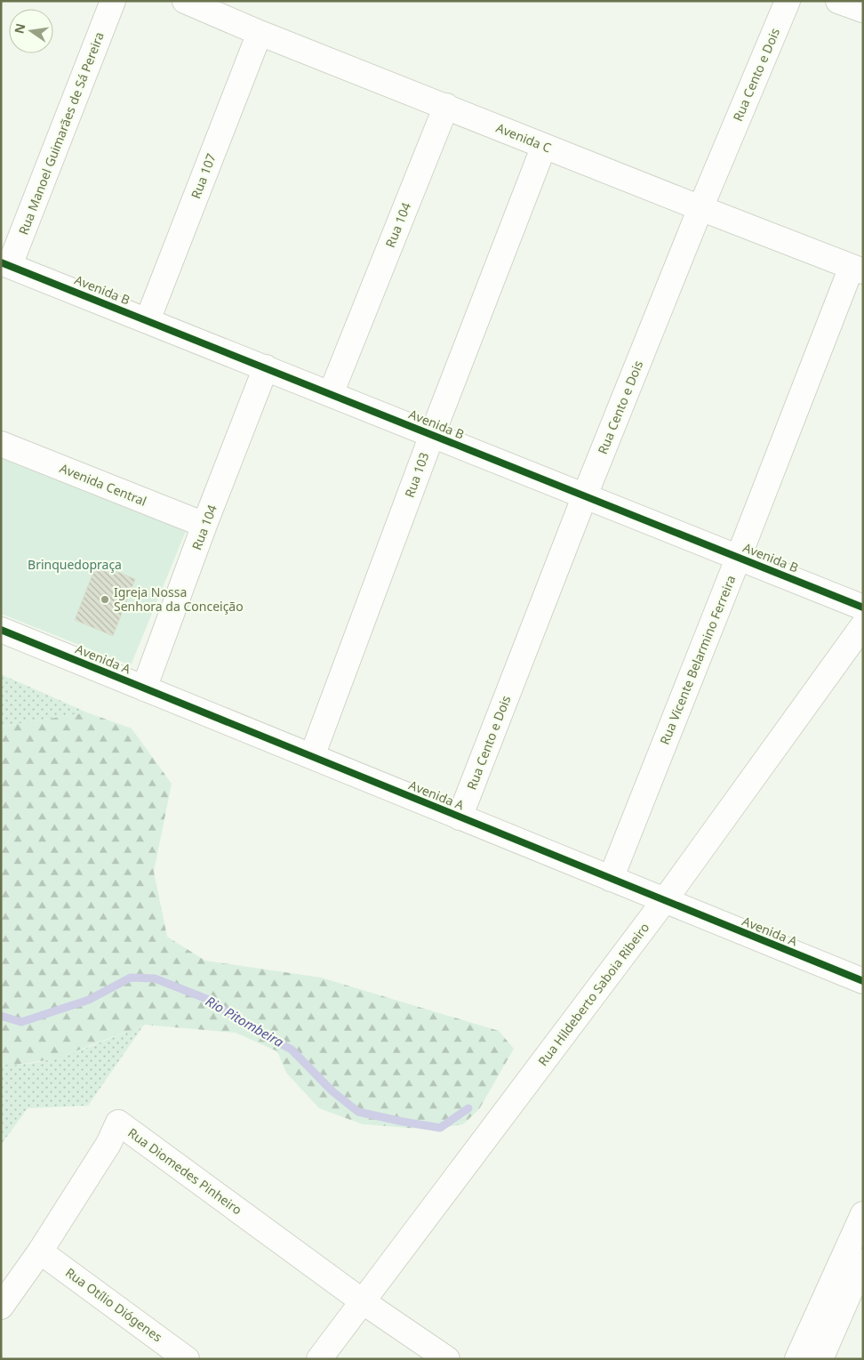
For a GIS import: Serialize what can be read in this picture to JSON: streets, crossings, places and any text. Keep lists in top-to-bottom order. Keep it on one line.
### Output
{"streets":{"street":["Rua Cento e Dois","Rua Manoel Guimarães de Sá Pereira","Avenida C","Rua 107","Rua 104","Avenida B","Rua 103","Avenida Central","Avenida A","Rua Vicente Belarmino Ferreira","Rua Hildeberto Saboia Ribeiro","Rua Diomedes Pinheiro","Rua Otílio Diógenes"]},"crossings":[["Rua Cento e Dois","Avenida C"],["Rua Cento e Dois","Avenida B"],["Rua Cento e Dois","Avenida A"],["Rua Manoel Guimarães de Sá Pereira","Avenida B"],["Avenida C","Rua 107"],["Avenida C","Rua 104"],["Avenida C","Rua 103"],["Avenida C","Rua Vicente Belarmino Ferreira"],["Rua 107","Avenida B"],["Rua 104","Avenida B"],["Rua 104","Avenida Central"],["Rua 104","Avenida A"],["Avenida B","Rua 103"],["Avenida B","Rua Vicente Belarmino Ferreira"],["Rua 103","Avenida A"],["Avenida A","Rua Vicente Belarmino Ferreira"],["Avenida A","Rua Hildeberto Saboia Ribeiro"],["Rua Hildeberto Saboia Ribeiro","Rua Diomedes Pinheiro"],["Rua Diomedes Pinheiro","Rua Otílio Diógenes"]],"water":["Rio Pitombeira"],"parks":["Brinquedopraça"],"places":["Igreja Nossa Senhora da Conceição"],"north":"left"}
